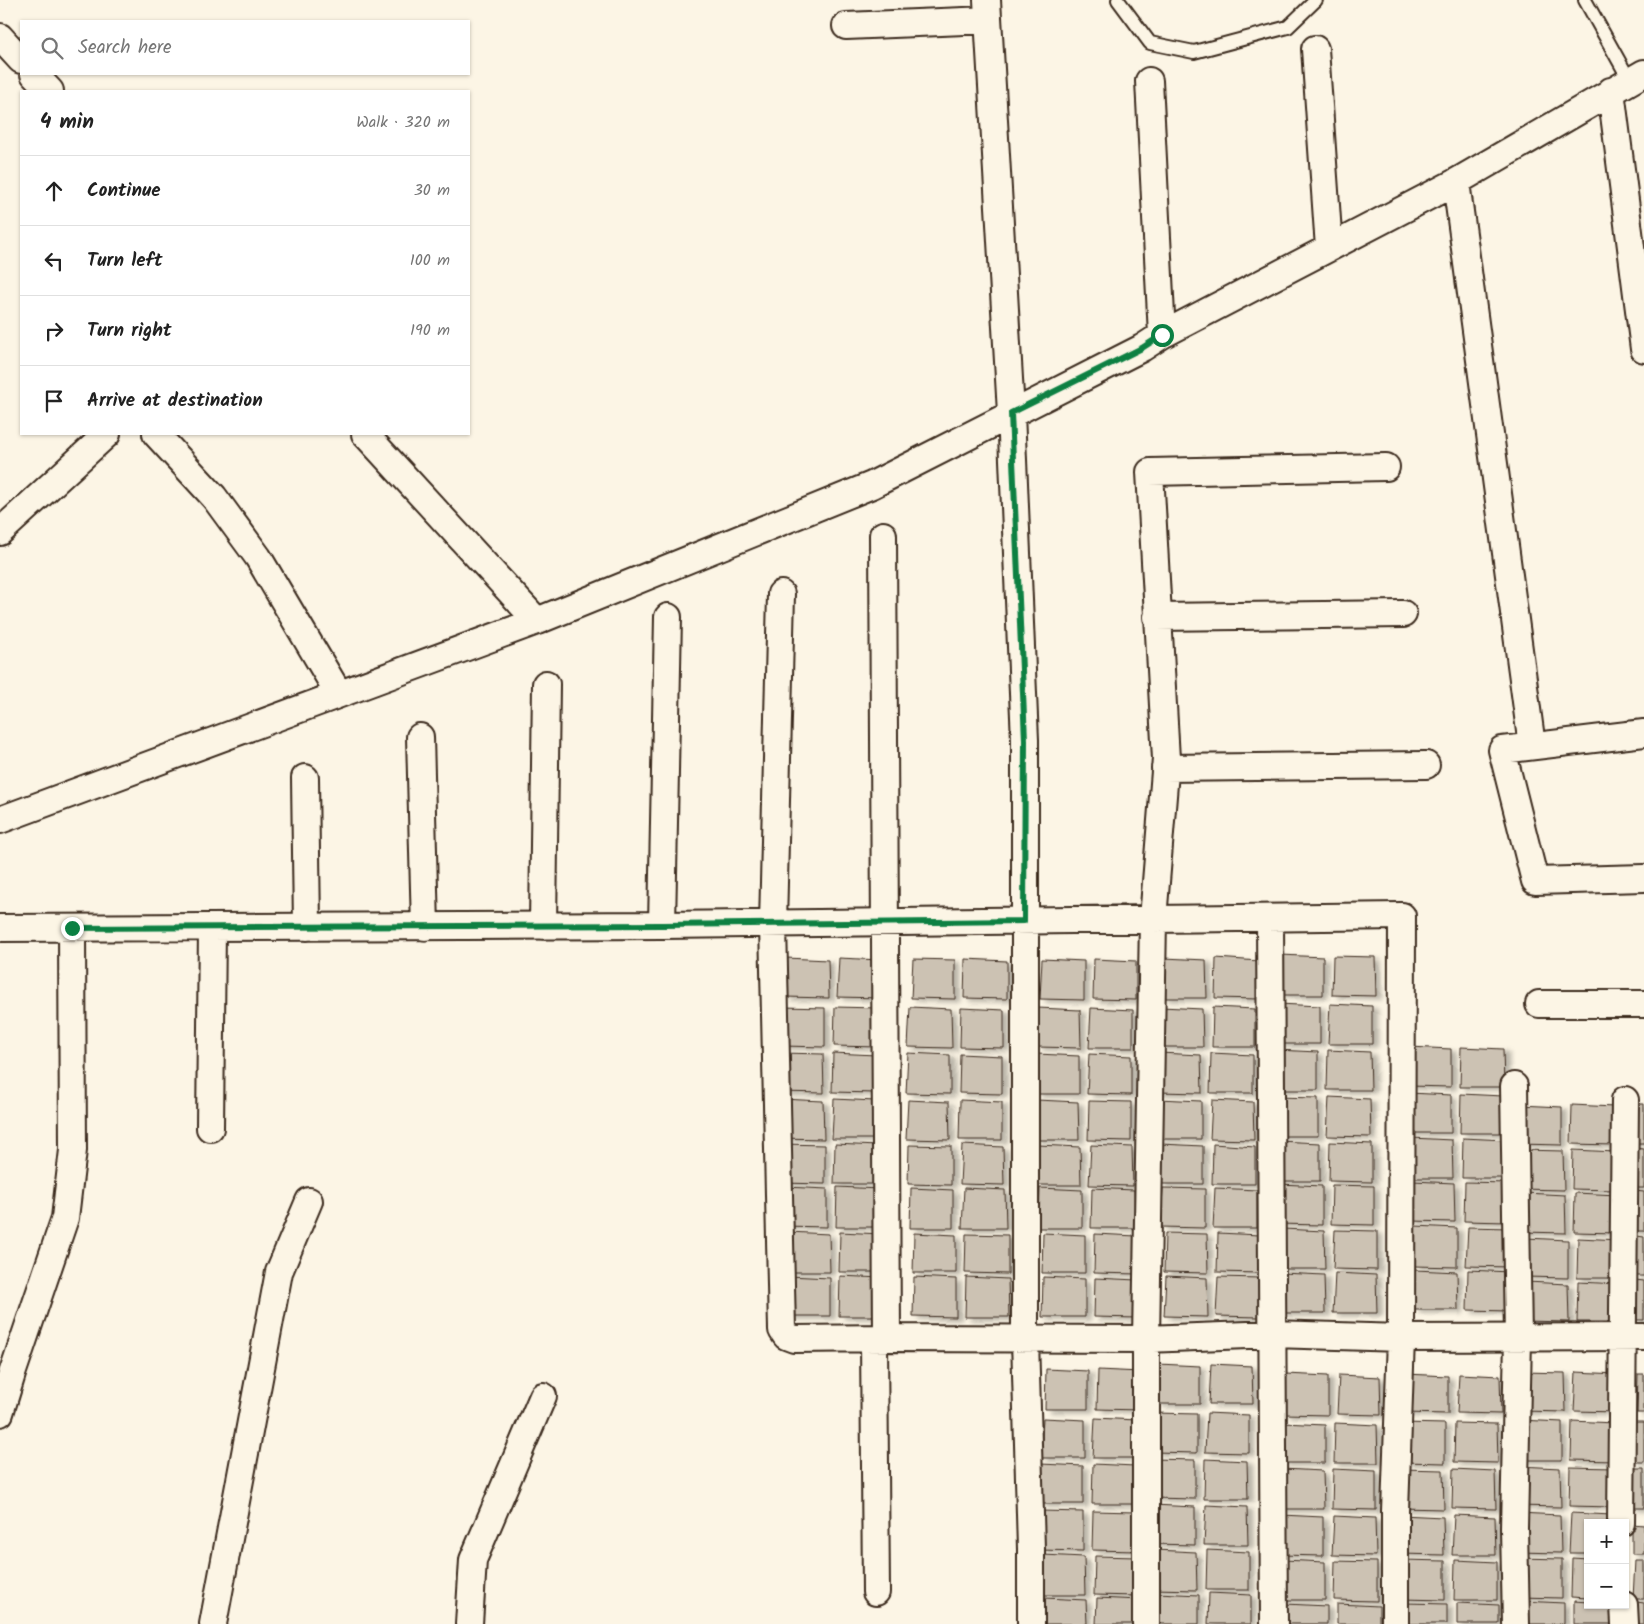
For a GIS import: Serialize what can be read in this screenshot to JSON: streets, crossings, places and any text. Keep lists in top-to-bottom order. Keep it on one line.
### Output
{"page":{"search":"Search here","heading":["4 min","Walk · 320 m"],"list":[["Continue","30 m"],["Turn left","100 m"],["Turn right","190 m"],"Arrive at destination"],"map_buttons":["+","−"]}}
